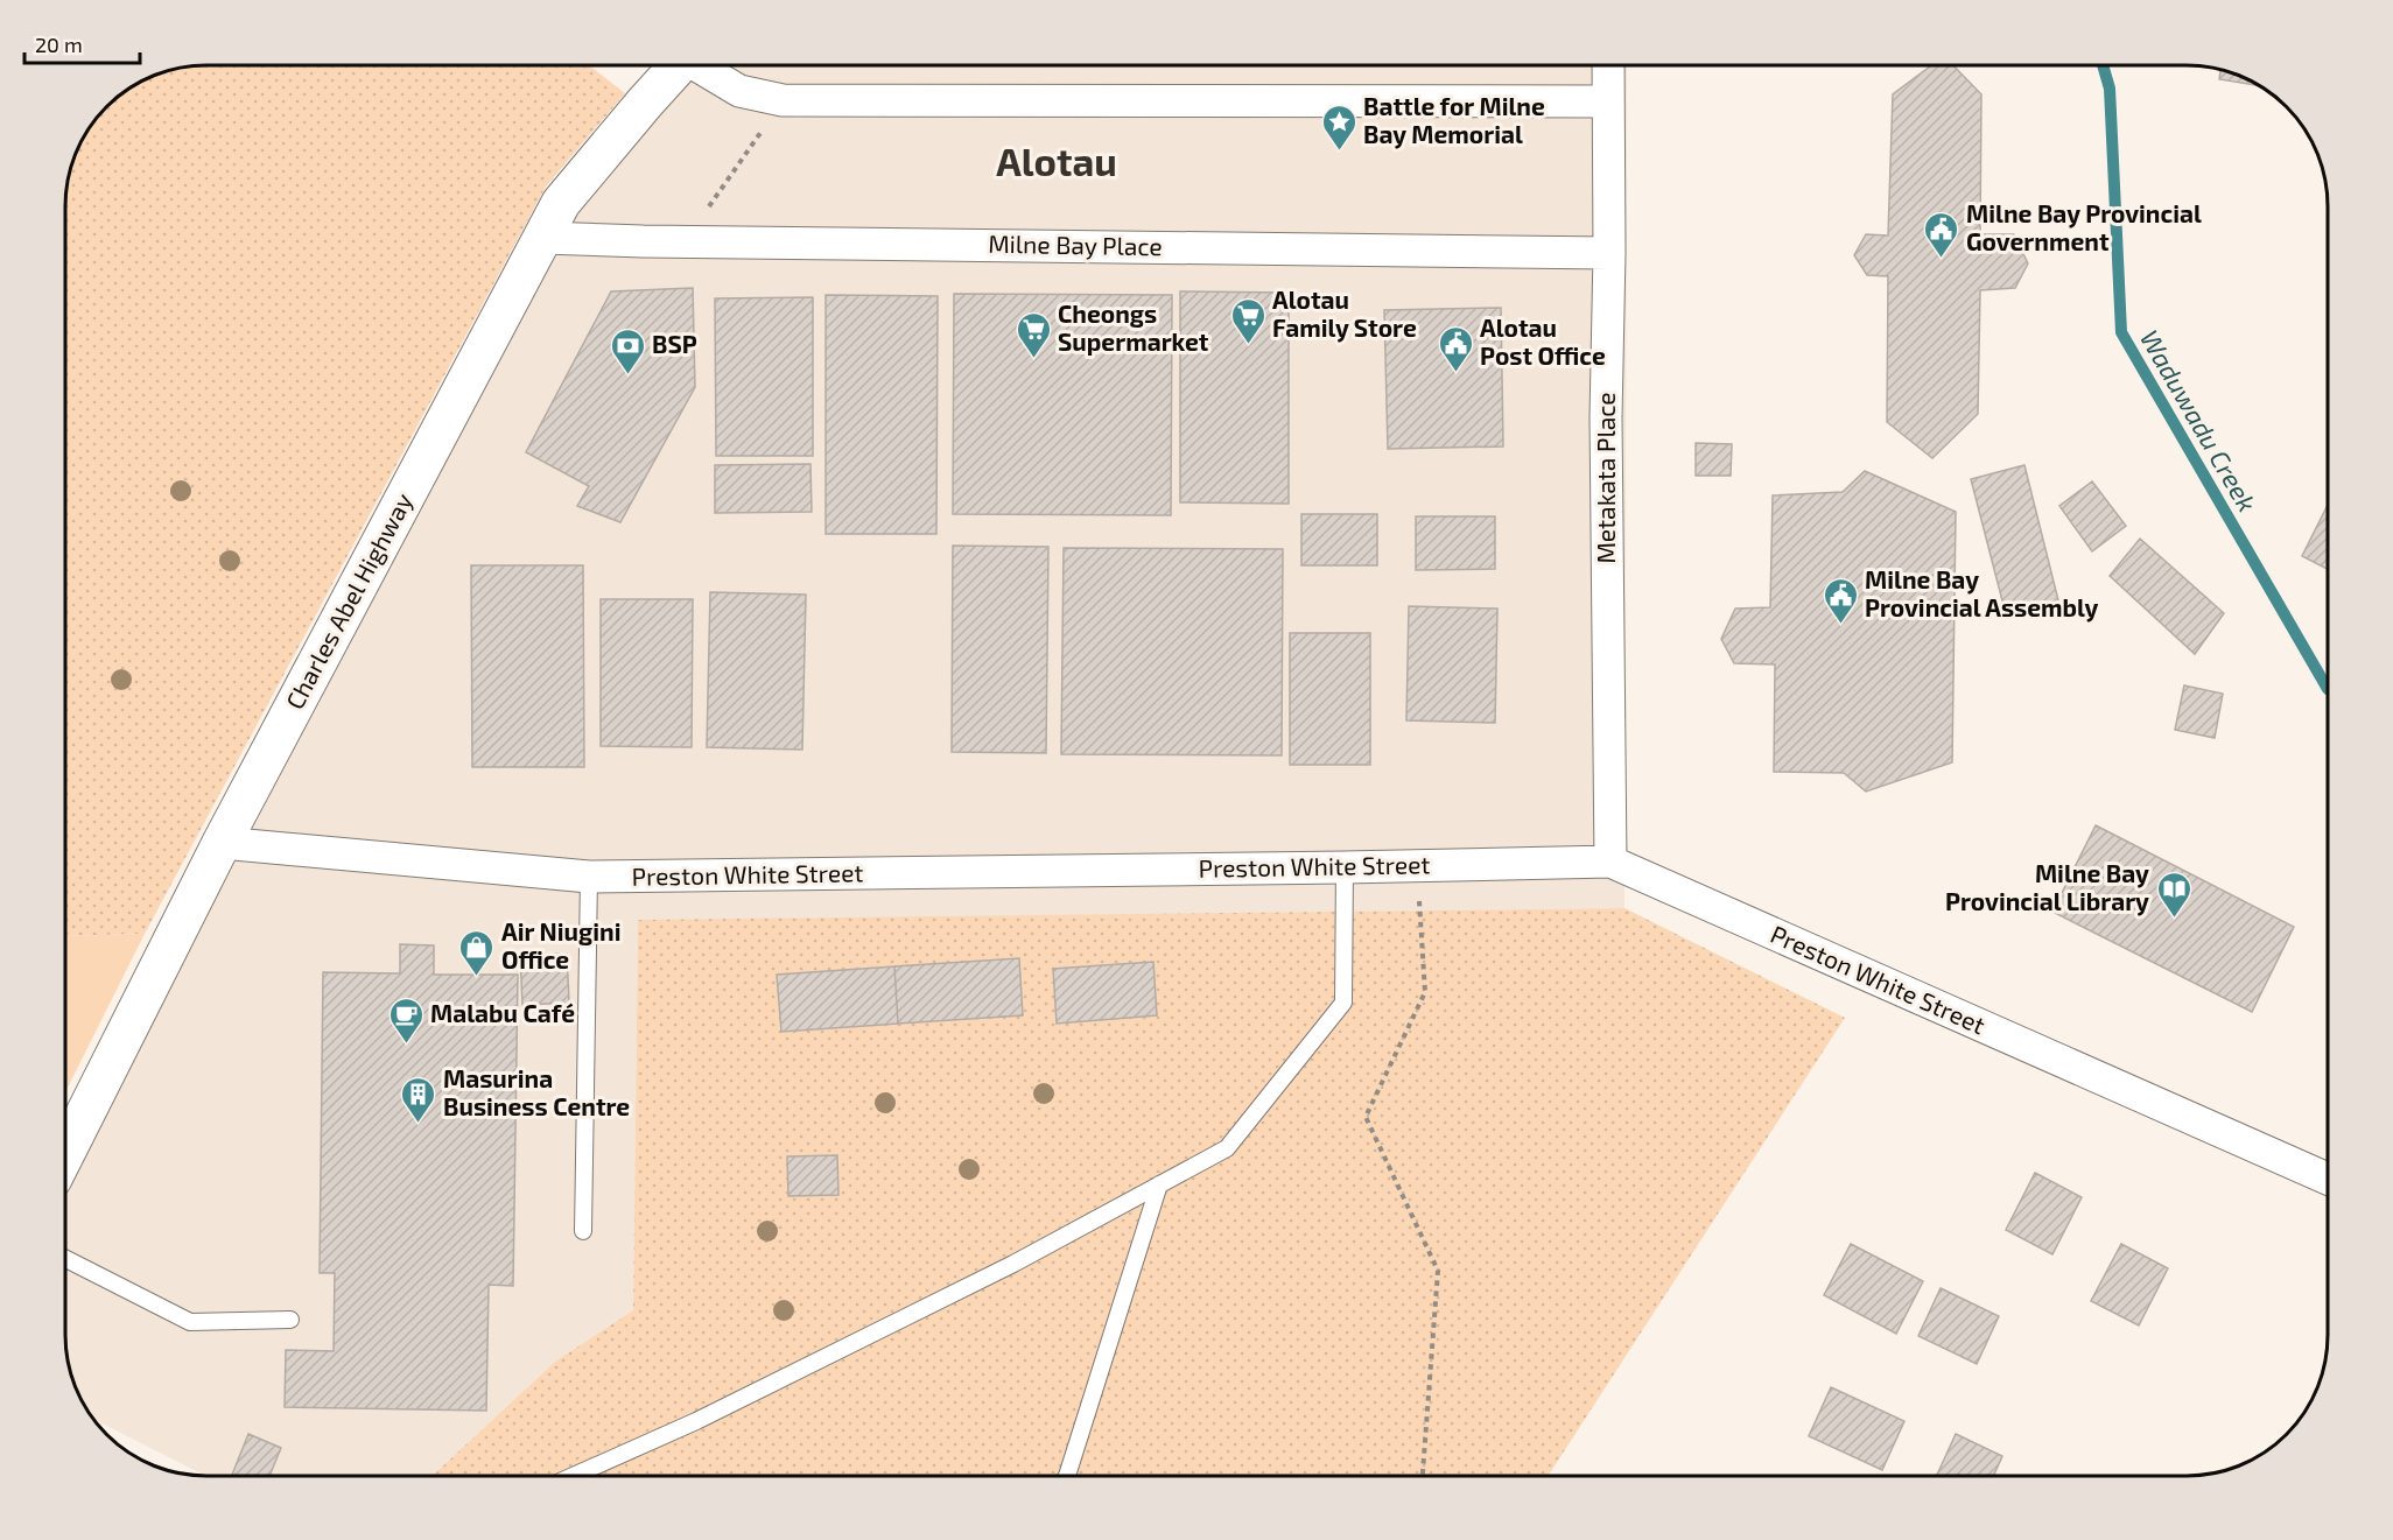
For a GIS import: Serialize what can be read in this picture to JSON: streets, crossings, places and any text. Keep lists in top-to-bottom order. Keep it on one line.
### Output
{"streets":{"main road":["Charles Abel Highway"],"street":["Milne Bay Place","Metakata Place","Preston White Street"]},"crossings":[["Milne Bay Place","Metakata Place"],["Milne Bay Place","Charles Abel Highway"],["Metakata Place","Preston White Street"],["Charles Abel Highway","Preston White Street"]],"districts":["Alotau"],"water":["Waduwadu Creek"],"places":{"place":["Battle for Milne Bay Memorial"],"public building":["Milne Bay Provincial Government","Alotau Post Office","Milne Bay Provincial Assembly"],"supermarket":["Alotau Family Store","Cheongs Supermarket"],"bank":["BSP"],"library":["Milne Bay Provincial Library"],"shop":["Air Niugini Office"],"cafe":["Malabu Café"],"building":["Masurina Business Centre"]},"scale_bar":"20 m"}
